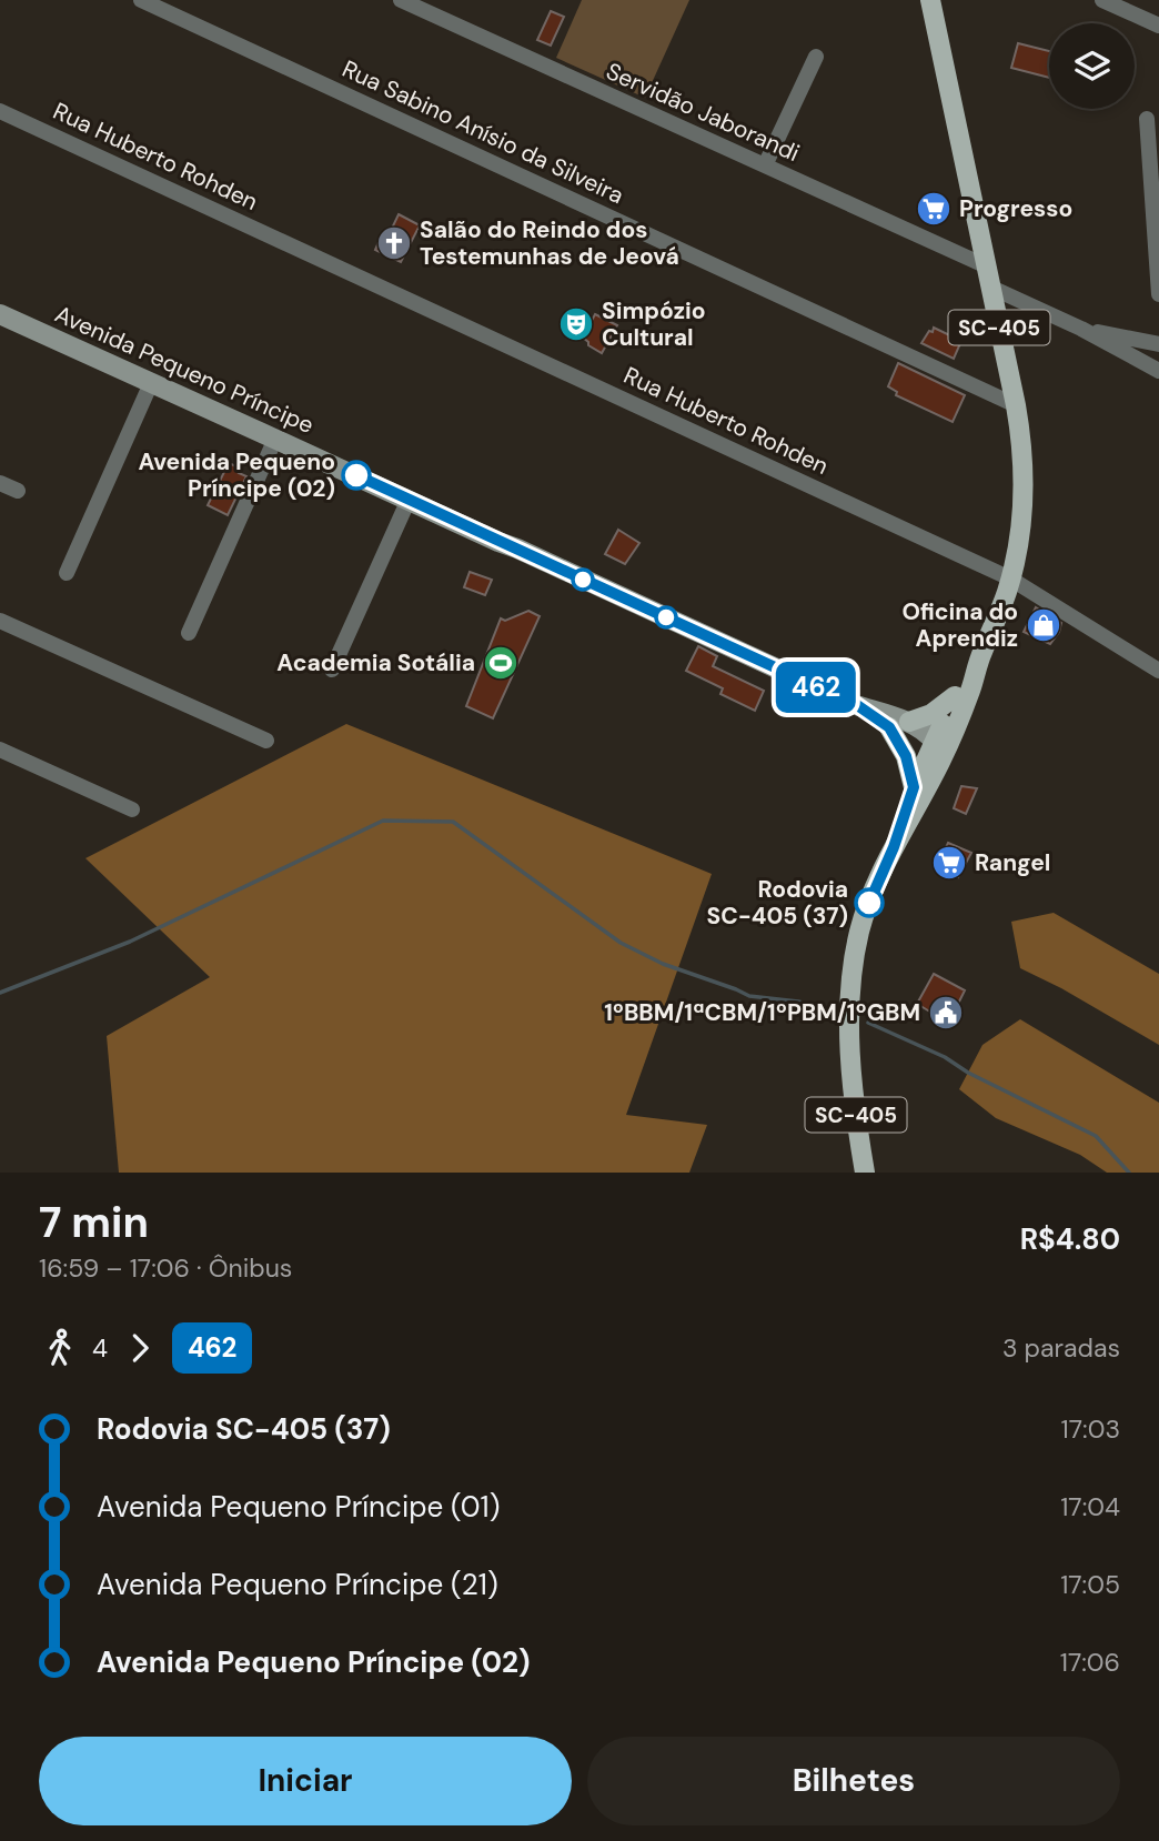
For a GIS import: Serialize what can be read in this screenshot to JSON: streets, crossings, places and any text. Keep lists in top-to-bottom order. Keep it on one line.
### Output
{"streets":{"main road":["SC-405","Avenida Pequeno Príncipe"],"street":["Servidão Jaborandi","Rua Sabino Anísio da Silveira","Rua Huberto Rohden"]},"crossings":[["Servidão Jaborandi","SC-405"],["Rua Sabino Anísio da Silveira","SC-405"],["Rua Huberto Rohden","SC-405"],["SC-405","Avenida Pequeno Príncipe"]],"places":{"supermarket":["Progresso","Rangel"],"church":["Salão do Reindo dos Testemunhas de Jeová"],"theatre":["Simpózio Cultural"],"other":["Avenida Pequeno Príncipe (02)","Rodovia SC-405 (37)"],"shop":["Oficina do Aprendiz"],"sports":["Academia Sotália"],"public building":["1ºBBM/1ªCBM/1ºPBM/1ºGBM"]},"lines":["bus line 462"],"page":{"on_map":"462","heading":["7 min","16:59 – 17:06 · Ônibus","R$4.80"],"legs":["4","462","3 paradas"],"list":[{"name":"Rodovia SC-405 (37)","value":"17:03"},{"name":"Avenida Pequeno Príncipe (01)","value":"17:04"},{"name":"Avenida Pequeno Príncipe (21)","value":"17:05"},{"name":"Avenida Pequeno Príncipe (02)","value":"17:06"}],"buttons":["Iniciar","Bilhetes"]}}
